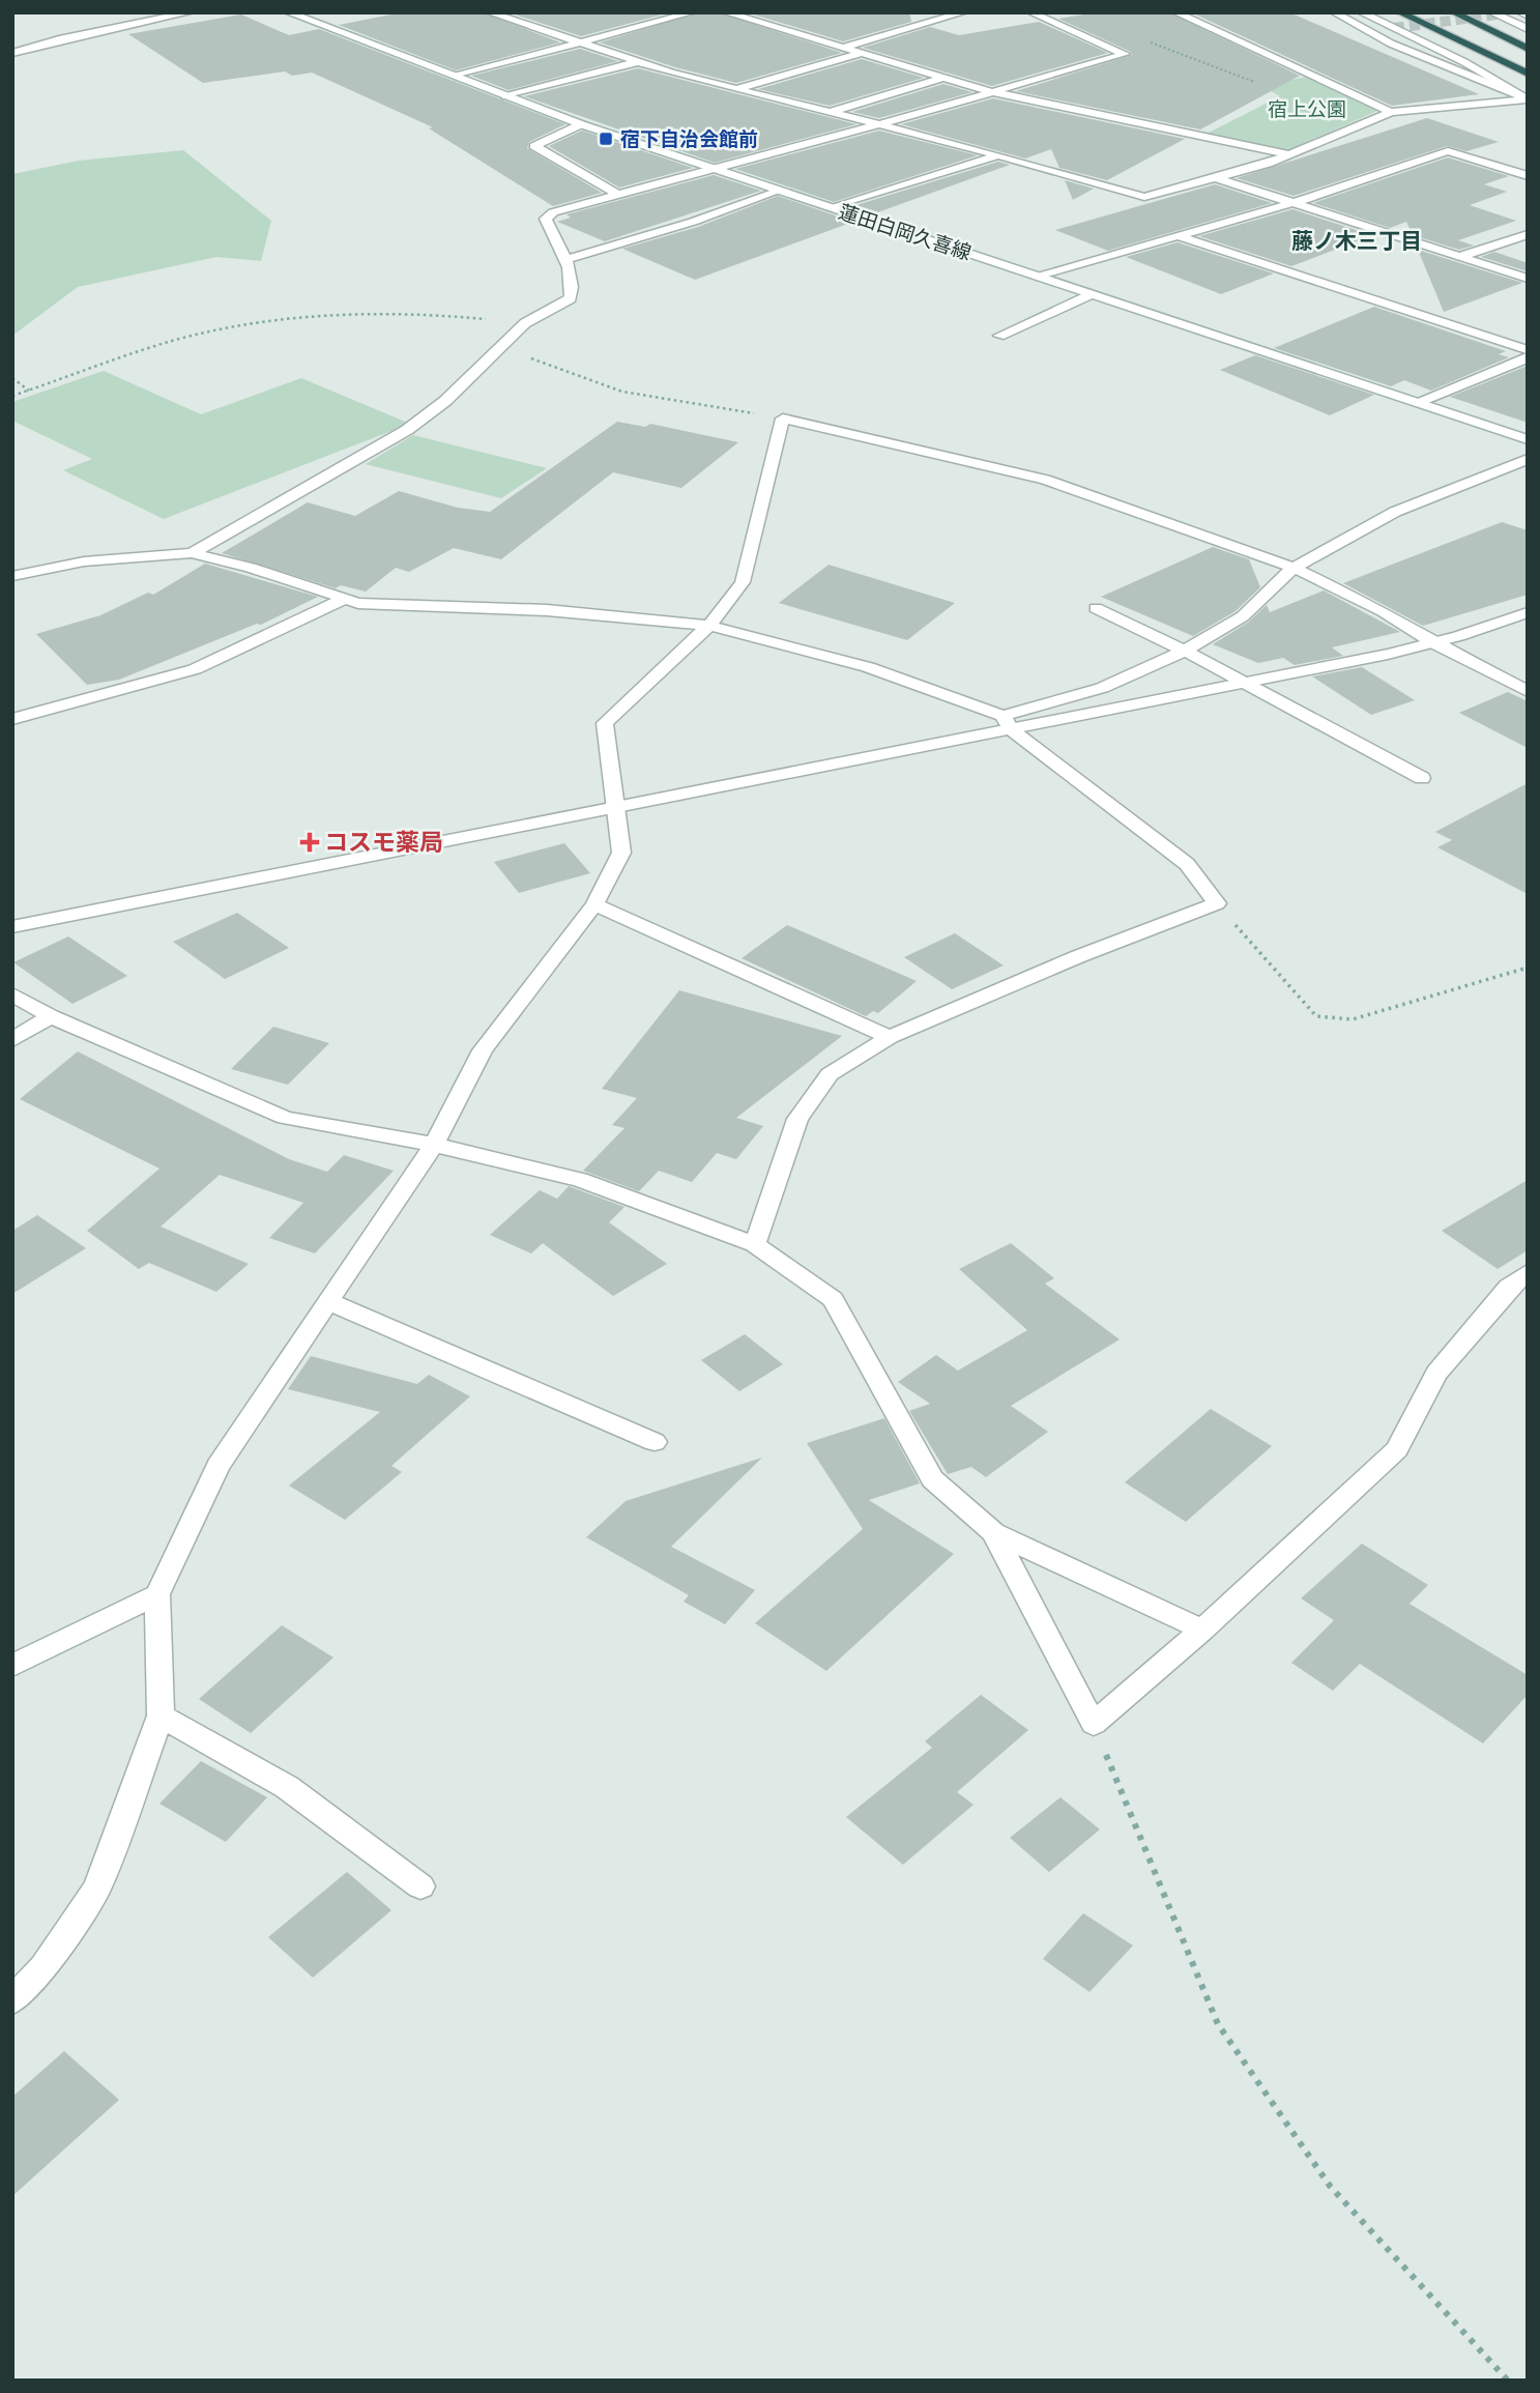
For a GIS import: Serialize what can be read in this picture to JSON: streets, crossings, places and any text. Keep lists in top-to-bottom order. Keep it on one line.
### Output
{"streets":{"street":["蓮田白岡久喜線"]},"districts":["藤ノ木三丁目"],"parks":["宿上公園"],"places":{"transit":["宿下自治会館前"],"health":["コスモ薬局"]}}
